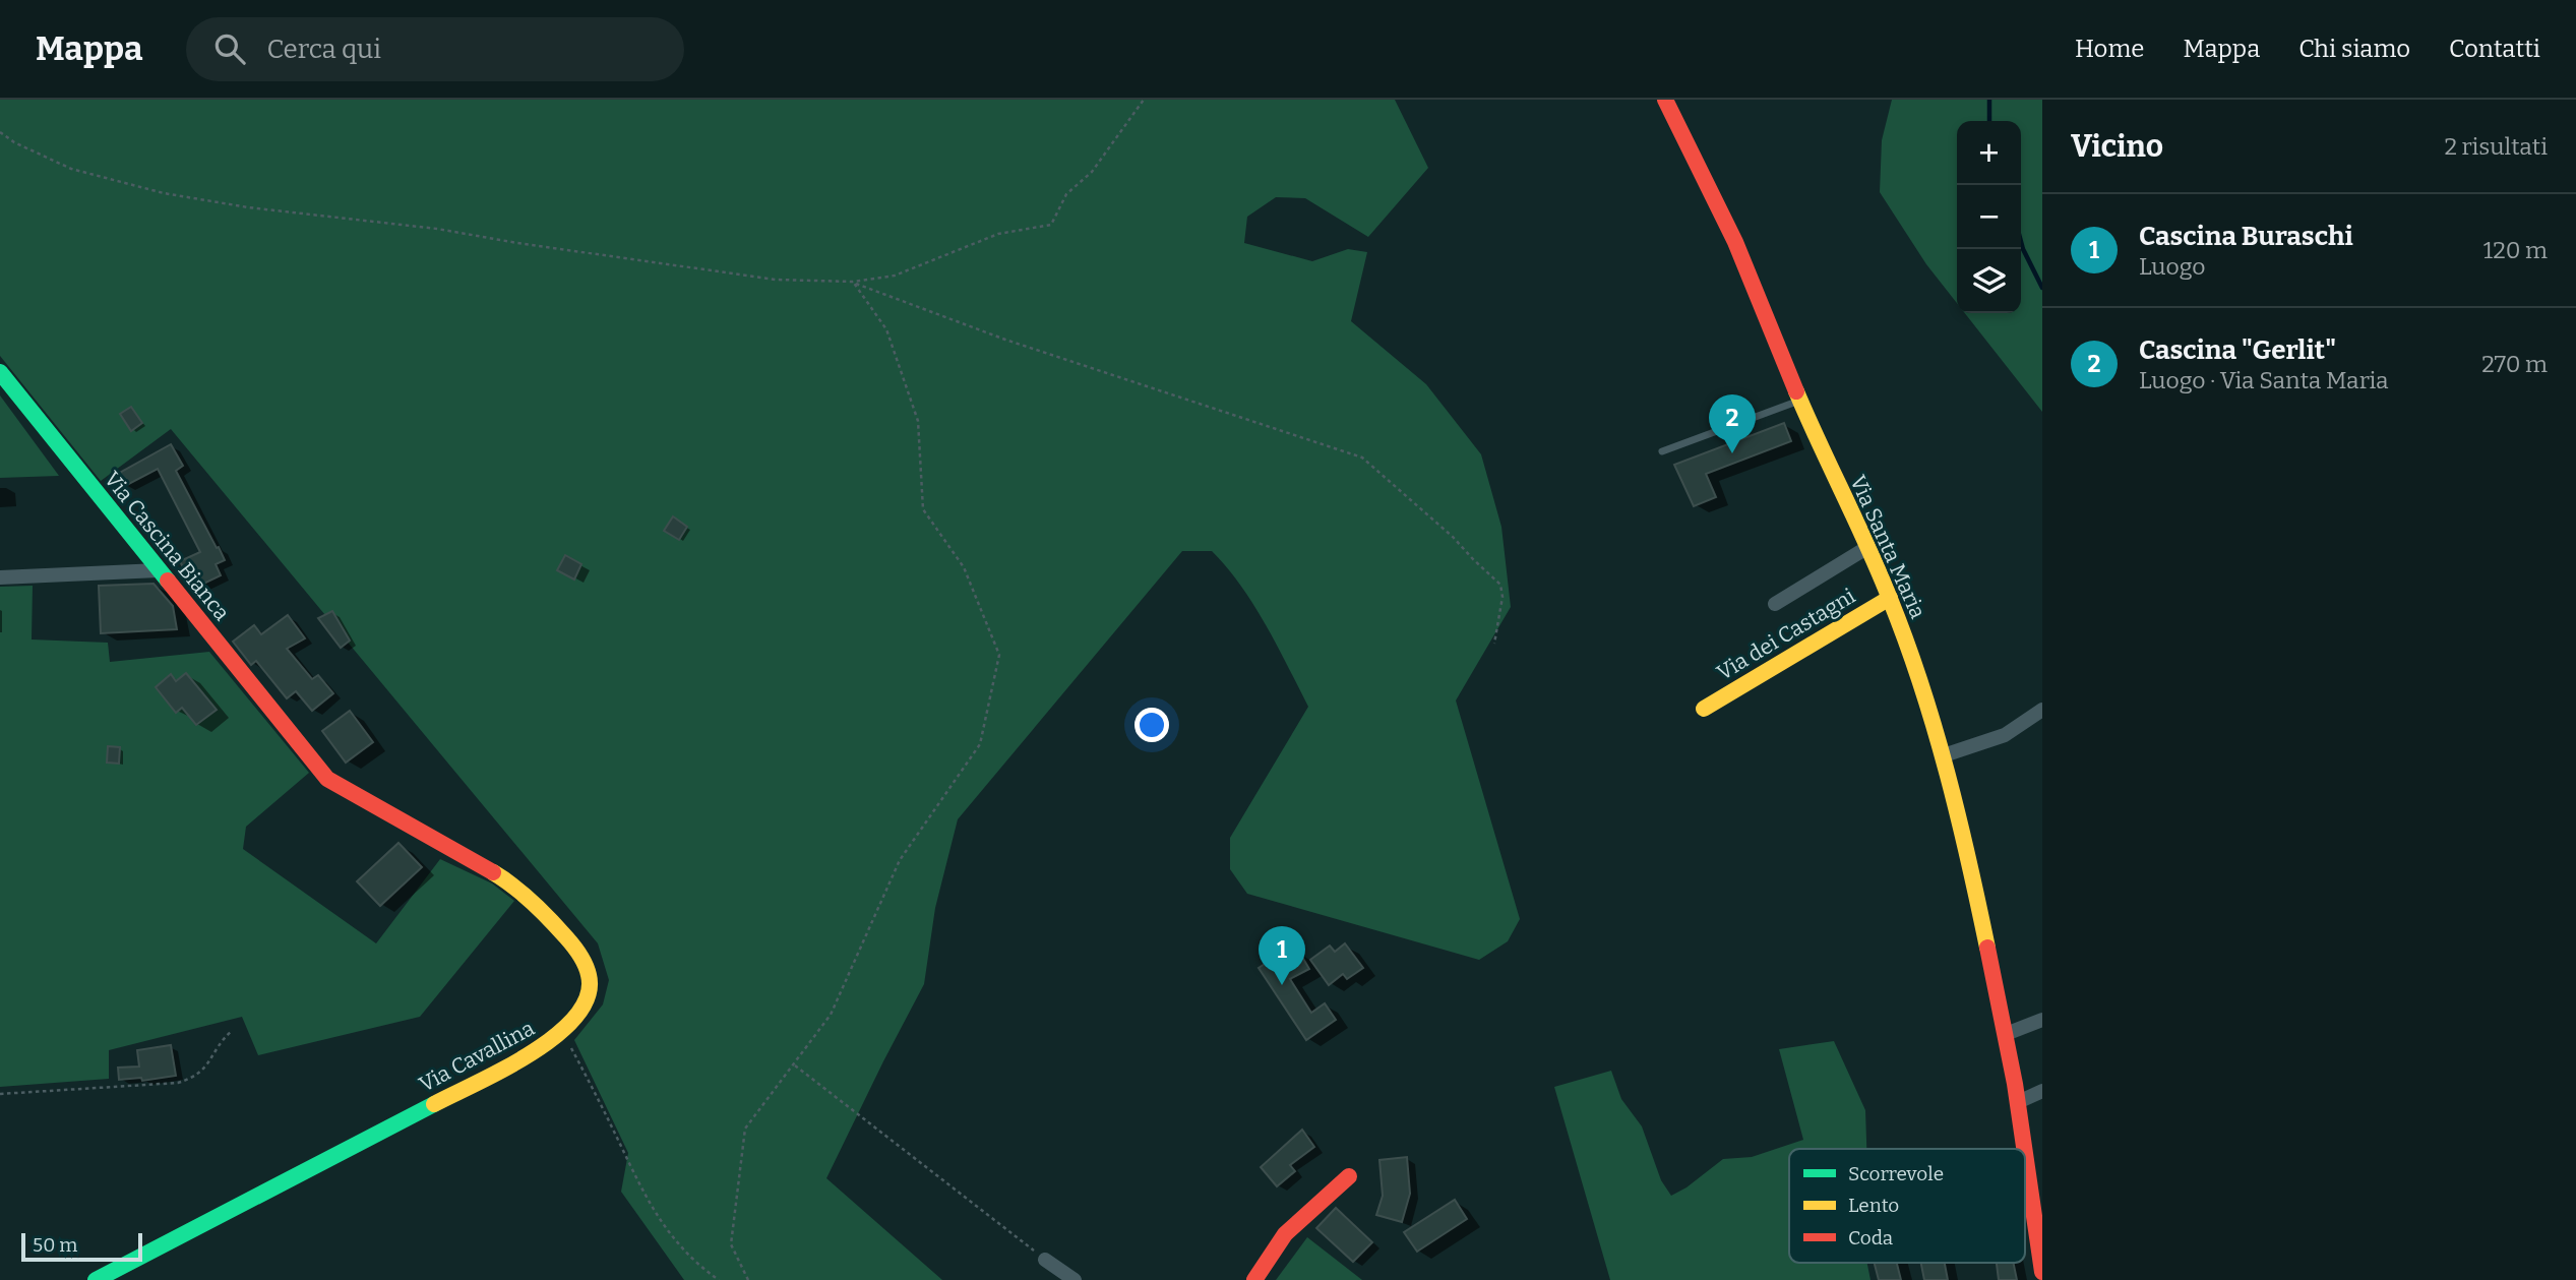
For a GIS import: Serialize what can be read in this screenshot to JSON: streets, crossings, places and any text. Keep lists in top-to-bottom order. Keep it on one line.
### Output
{"streets":{"street":["Via Cascina Bianca","Via Santa Maria","Via dei Castagni","Via Cavallina"]},"crossings":[["Via Cascina Bianca","Via Cavallina"],["Via Santa Maria","Via dei Castagni"]],"legend":["Scorrevole","Lento","Coda"],"scale_bar":"50 m","page":{"header":"Mappa","search":"Cerca qui","nav":["Home","Mappa","Chi siamo","Contatti"],"heading":["Vicino","2 risultati"],"map_buttons":["+","−"],"list":[{"mark":"1","name":"Cascina Buraschi","note":"Luogo","value":"120 m"},{"mark":"2","name":"Cascina \"Gerlit\"","note":"Luogo · Via Santa Maria","value":"270 m"}],"pins":["2","1"],"scale":"50 m"}}
